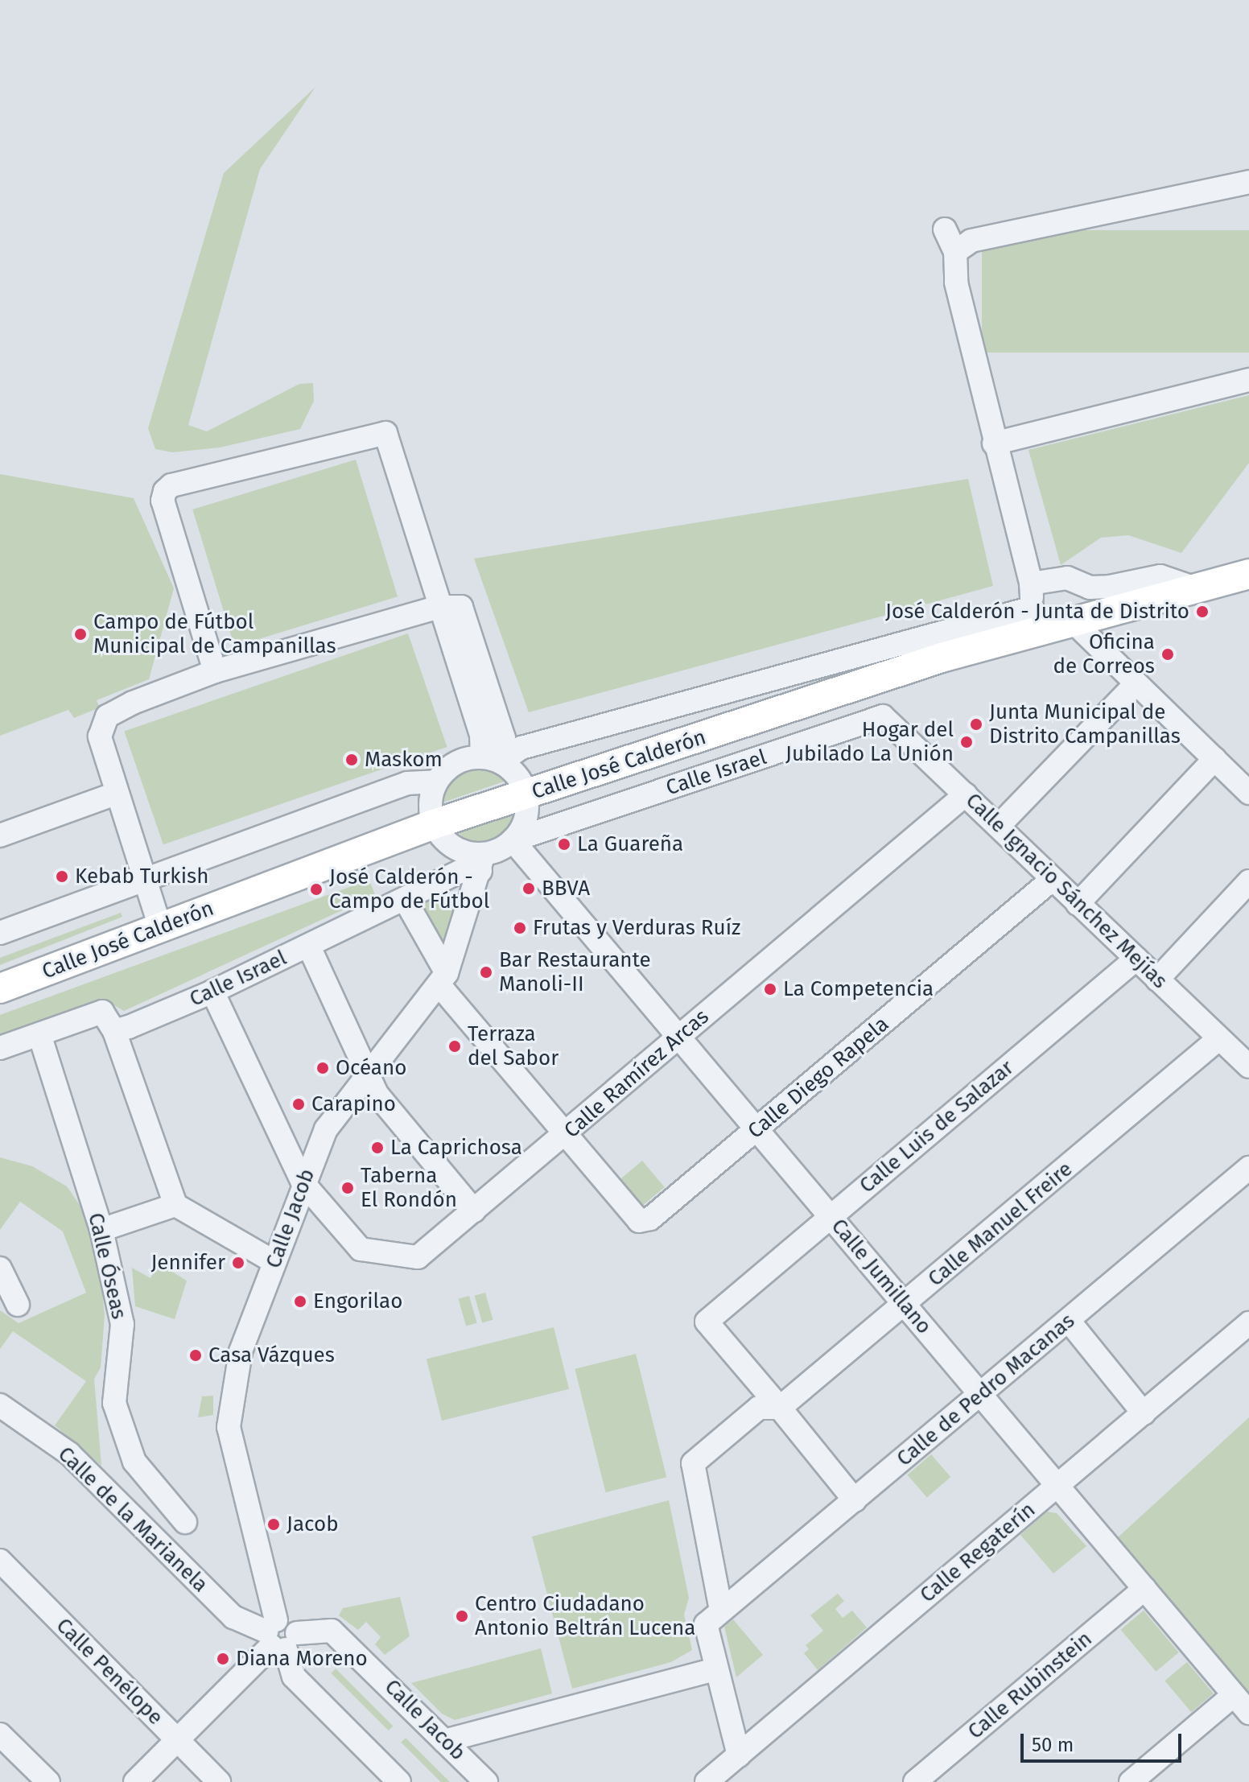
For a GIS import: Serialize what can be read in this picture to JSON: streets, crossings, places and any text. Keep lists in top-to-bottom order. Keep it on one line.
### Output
{"streets":{"main road":["Calle José Calderón"],"street":["Calle Israel","Calle Ignacio Sánchez Mejías","Calle Ramírez Arcas","Calle Diego Rapela","Calle Luis de Salazar","Calle Jacob","Calle Manuel Freire","Calle Óseas","Calle Jumillano","Calle de Pedro Macanas","Calle de la Marianela","Calle Regaterín","Calle Penélope","Calle Rubinstein"]},"crossings":[["Calle Israel","Calle Ignacio Sánchez Mejías"],["Calle Israel","Calle Ramírez Arcas"],["Calle Israel","Calle Jacob"],["Calle Israel","Calle Jumillano"],["Calle Ignacio Sánchez Mejías","Calle Ramírez Arcas"],["Calle Ignacio Sánchez Mejías","Calle Diego Rapela"],["Calle Ignacio Sánchez Mejías","Calle Luis de Salazar"],["Calle Ignacio Sánchez Mejías","Calle Manuel Freire"],["Calle Ramírez Arcas","Calle Diego Rapela"],["Calle Ramírez Arcas","Calle Jacob"],["Calle Ramírez Arcas","Calle Jumillano"],["Calle Diego Rapela","Calle Jumillano"],["Calle Luis de Salazar","Calle Manuel Freire"],["Calle Luis de Salazar","Calle Jumillano"],["Calle Jacob","Calle de la Marianela"],["Calle Manuel Freire","Calle Jumillano"],["Calle Manuel Freire","Calle de Pedro Macanas"],["Calle Jumillano","Calle de Pedro Macanas"],["Calle Jumillano","Calle Regaterín"],["Calle Jumillano","Calle Rubinstein"]],"places":["José Calderón - Junta de Distrito","Campo de Fútbol Municipal de Campanillas","Oficina de Correos","Junta Municipal de Distrito Campanillas","Hogar del Jubilado La Unión","Maskom","La Guareña","Kebab Turkish","BBVA","José Calderón - Campo de Fútbol","Frutas y Verduras Ruíz","Bar Restaurante Manoli-II","La Competencia","Terraza del Sabor","Océano","Carapino","La Caprichosa","Taberna El Rondón","Jennifer","Engorilao","Casa Vázques","Jacob","Centro Ciudadano Antonio Beltrán Lucena","Diana Moreno"],"scale_bar":"50 m"}
